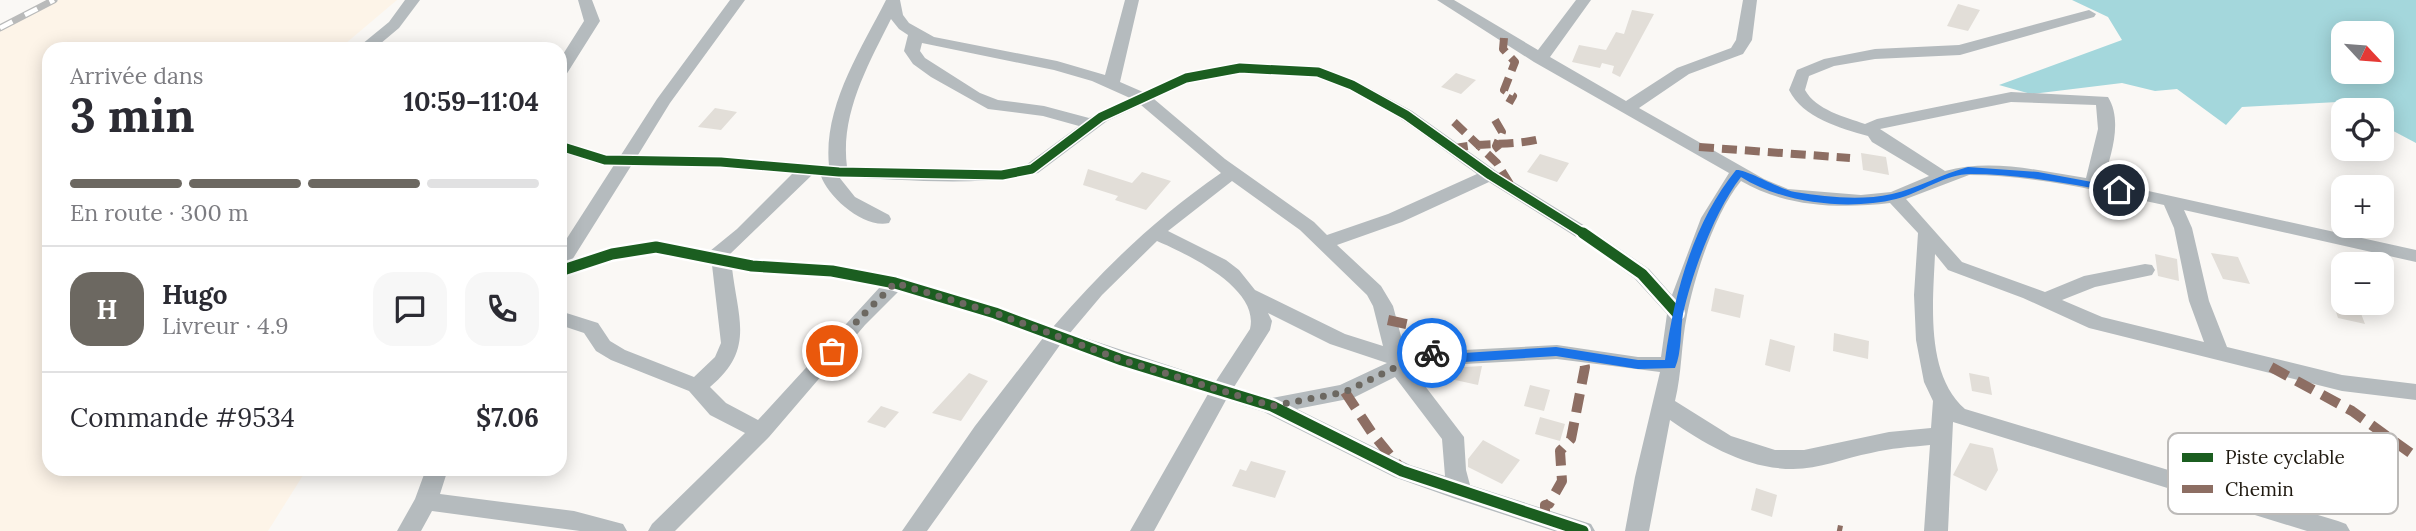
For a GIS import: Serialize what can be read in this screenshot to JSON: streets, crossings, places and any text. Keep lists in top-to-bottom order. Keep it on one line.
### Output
{"legend":["Piste cyclable","Chemin"],"north":"bottom right","page":{"map_buttons":["+","−"],"heading":["3 min","Arrivée dans","10:59–11:04"],"panel":["Hugo","Livreur · 4.9","Commande #9534","$7.06"],"bar":"En route · 300 m","round":"H"}}
